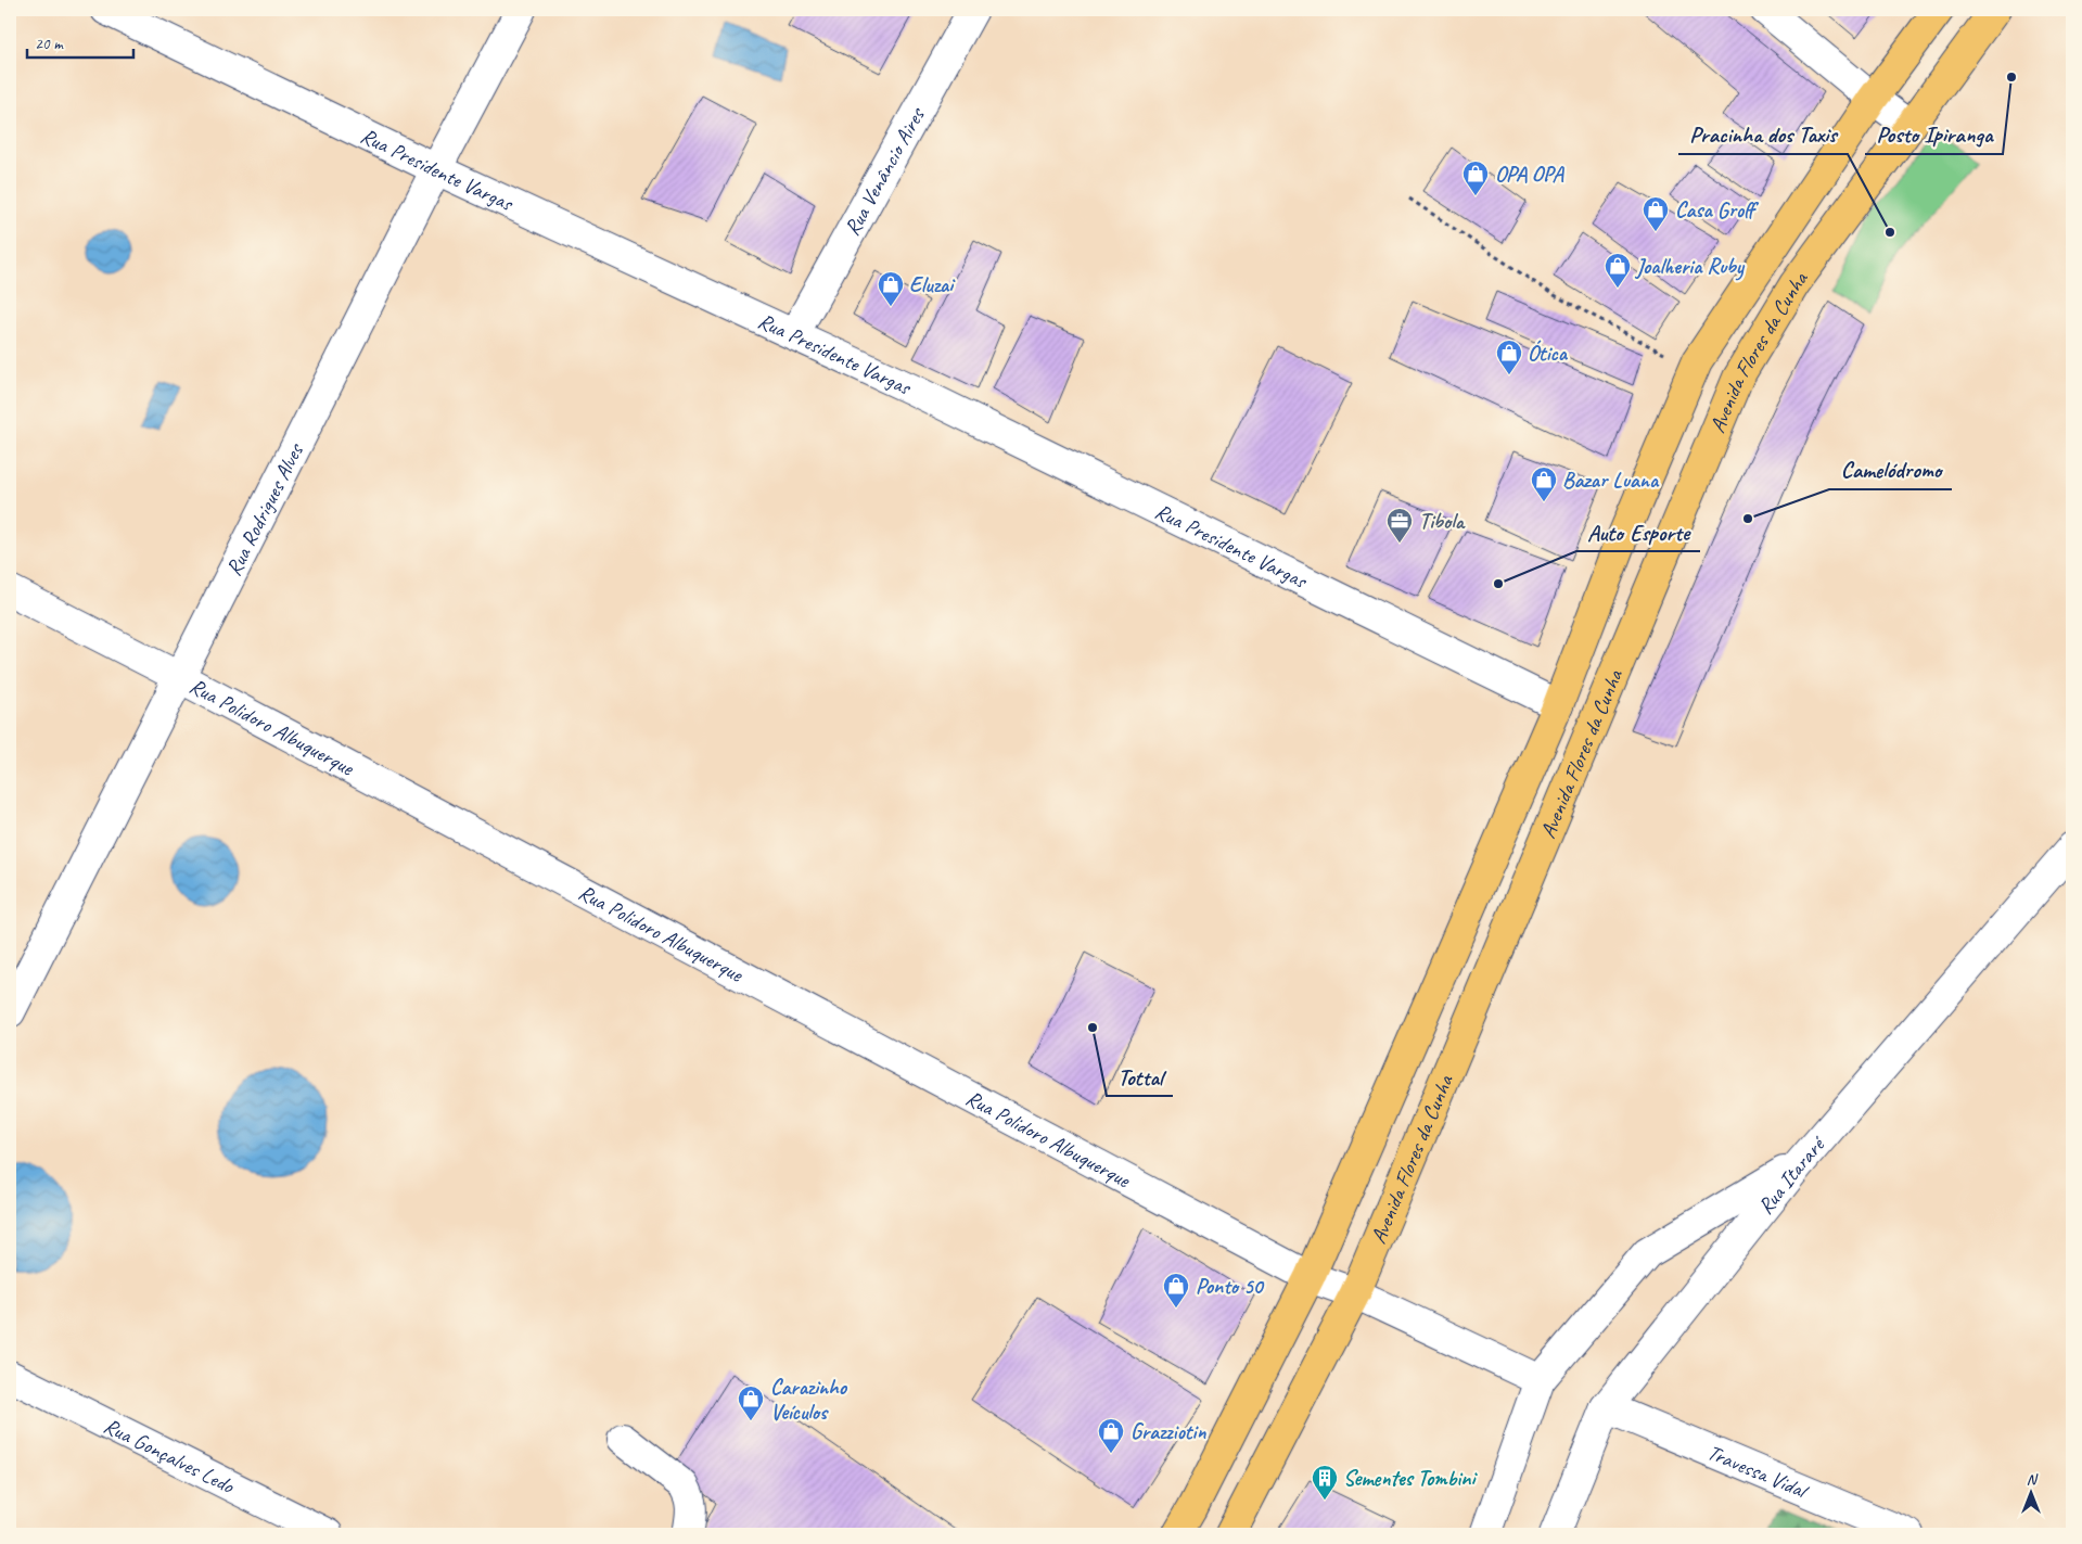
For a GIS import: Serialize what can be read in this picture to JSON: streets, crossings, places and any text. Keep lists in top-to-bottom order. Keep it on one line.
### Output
{"streets":{"main road":["Avenida Flores da Cunha"],"street":["Rua Presidente Vargas","Rua Venâncio Aires","Rua Rodrigues Alves","Rua Polidoro Albuquerque","Rua Itararé","Rua Gonçalves Ledo","Travessa Vidal"]},"crossings":[["Rua Presidente Vargas","Rua Venâncio Aires"],["Rua Presidente Vargas","Avenida Flores da Cunha"],["Rua Presidente Vargas","Rua Rodrigues Alves"],["Avenida Flores da Cunha","Rua Polidoro Albuquerque"],["Rua Rodrigues Alves","Rua Polidoro Albuquerque"],["Rua Itararé","Travessa Vidal"]],"places":{"other":["Posto Ipiranga","Pracinha dos Taxis","Camelódromo","Auto Esporte","Tottal"],"shop":["OPA OPA","Casa Groff","Joalheria Ruby","Eluzai","Ótica","Bazar Luana","Ponto 50","Carazinho Veículos","Grazziotin"],"office":["Tibola"],"building":["Sementes Tombini"]},"scale_bar":"20 m","north":"top"}
